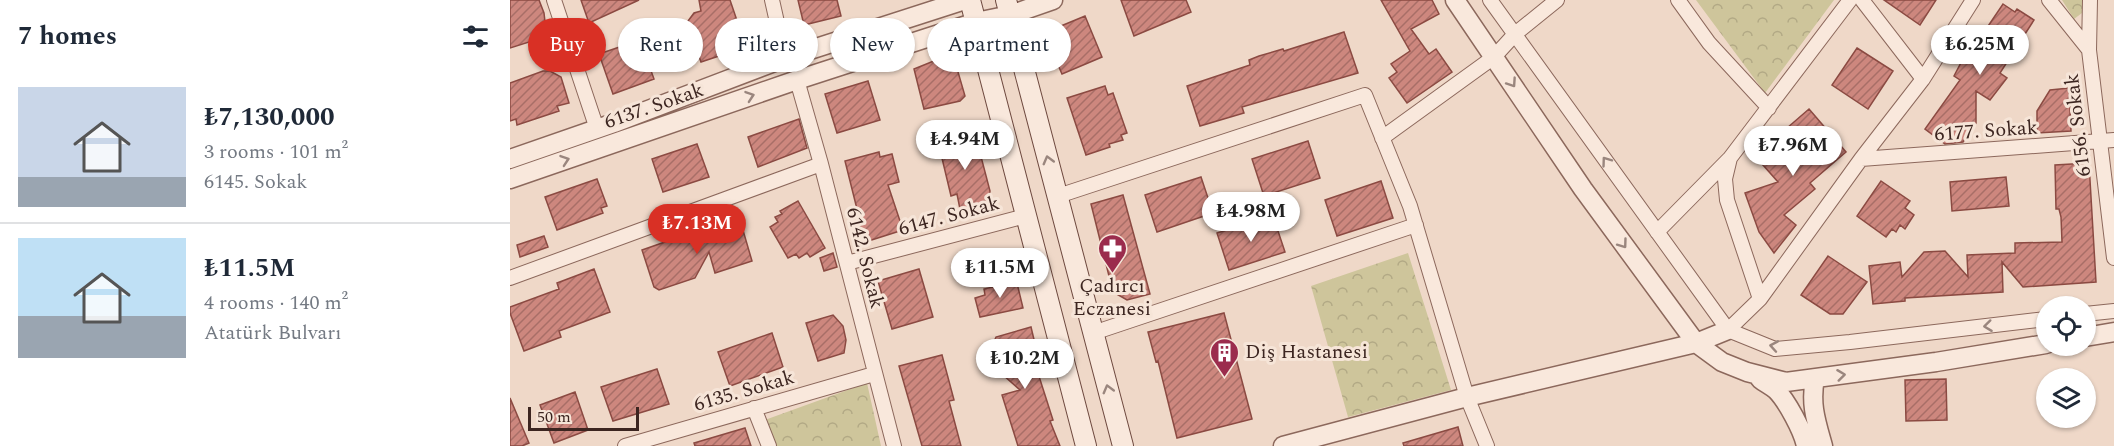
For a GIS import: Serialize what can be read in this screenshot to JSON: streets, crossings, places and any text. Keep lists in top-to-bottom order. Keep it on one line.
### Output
{"streets":{"street":["6137. Sokak","6156. Sokak","6177. Sokak","6147. Sokak","6142. Sokak","6135. Sokak"]},"crossings":[["6137. Sokak","6142. Sokak"],["6156. Sokak","6177. Sokak"],["6147. Sokak","6142. Sokak"],["6142. Sokak","6135. Sokak"]],"places":{"pharmacy":["Çadırcı Eczanesi"],"building":["Diş Hastanesi"]},"scale_bar":"50 m","page":{"heading":"7 homes","chip":["Buy","Rent","Filters","New","Apartment"],"price":["₺6.25M","₺4.94M","₺7.96M","₺4.98M","₺7.13M","₺11.5M","₺10.2M"],"list":[{"name":"₺7,130,000","note":"3 rooms · 101 m² · 6145. Sokak"},{"name":"₺11.5M","note":"4 rooms · 140 m² · Atatürk Bulvarı"}],"scale":"50 m"}}
